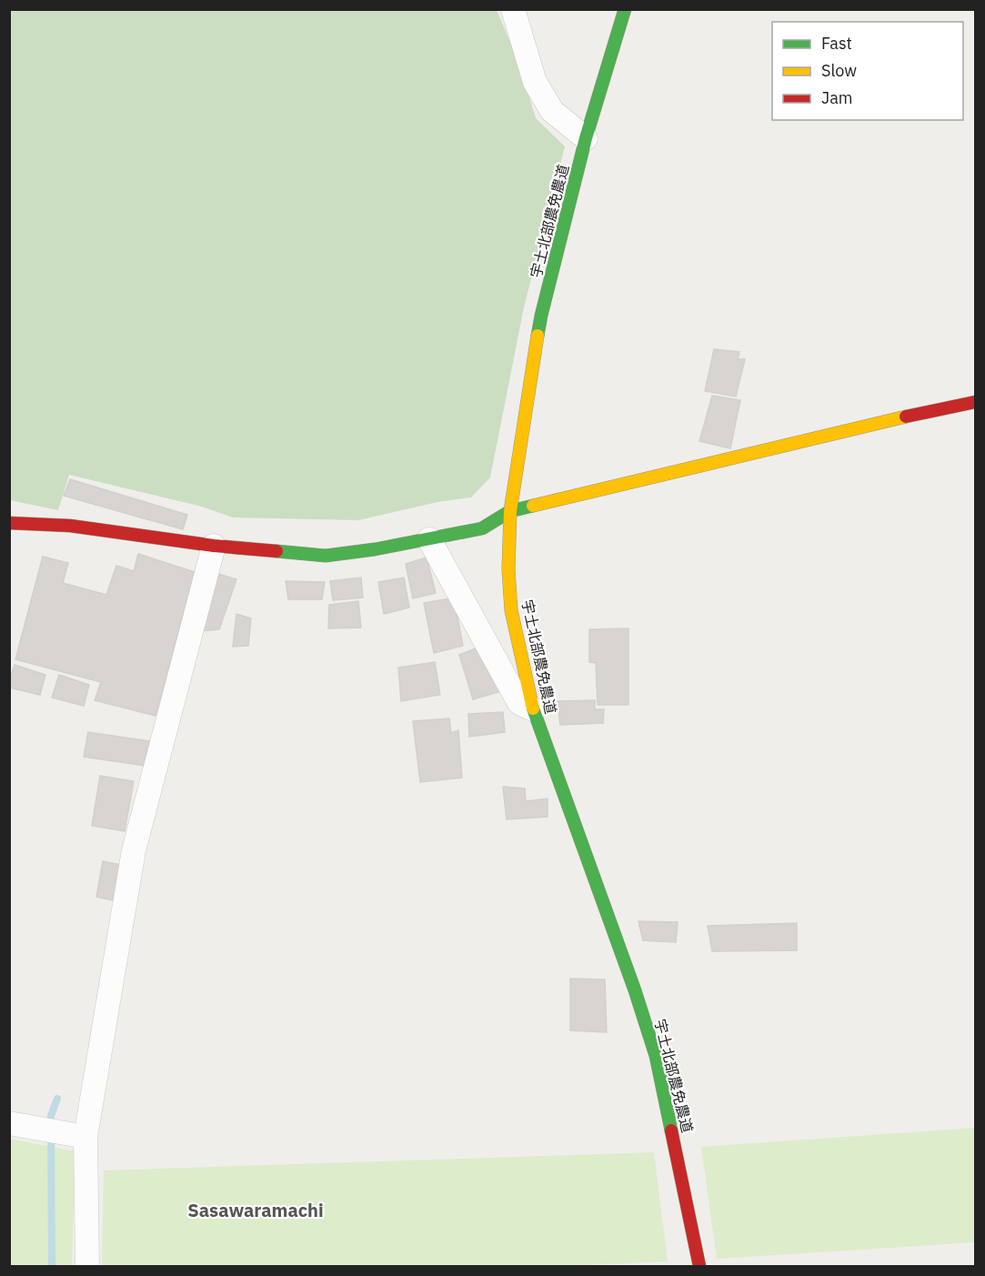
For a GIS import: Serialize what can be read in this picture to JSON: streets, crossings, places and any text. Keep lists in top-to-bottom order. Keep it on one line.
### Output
{"streets":{"street":["宇土北部農免農道"]},"districts":["Sasawaramachi"],"legend":["Fast","Slow","Jam"]}
